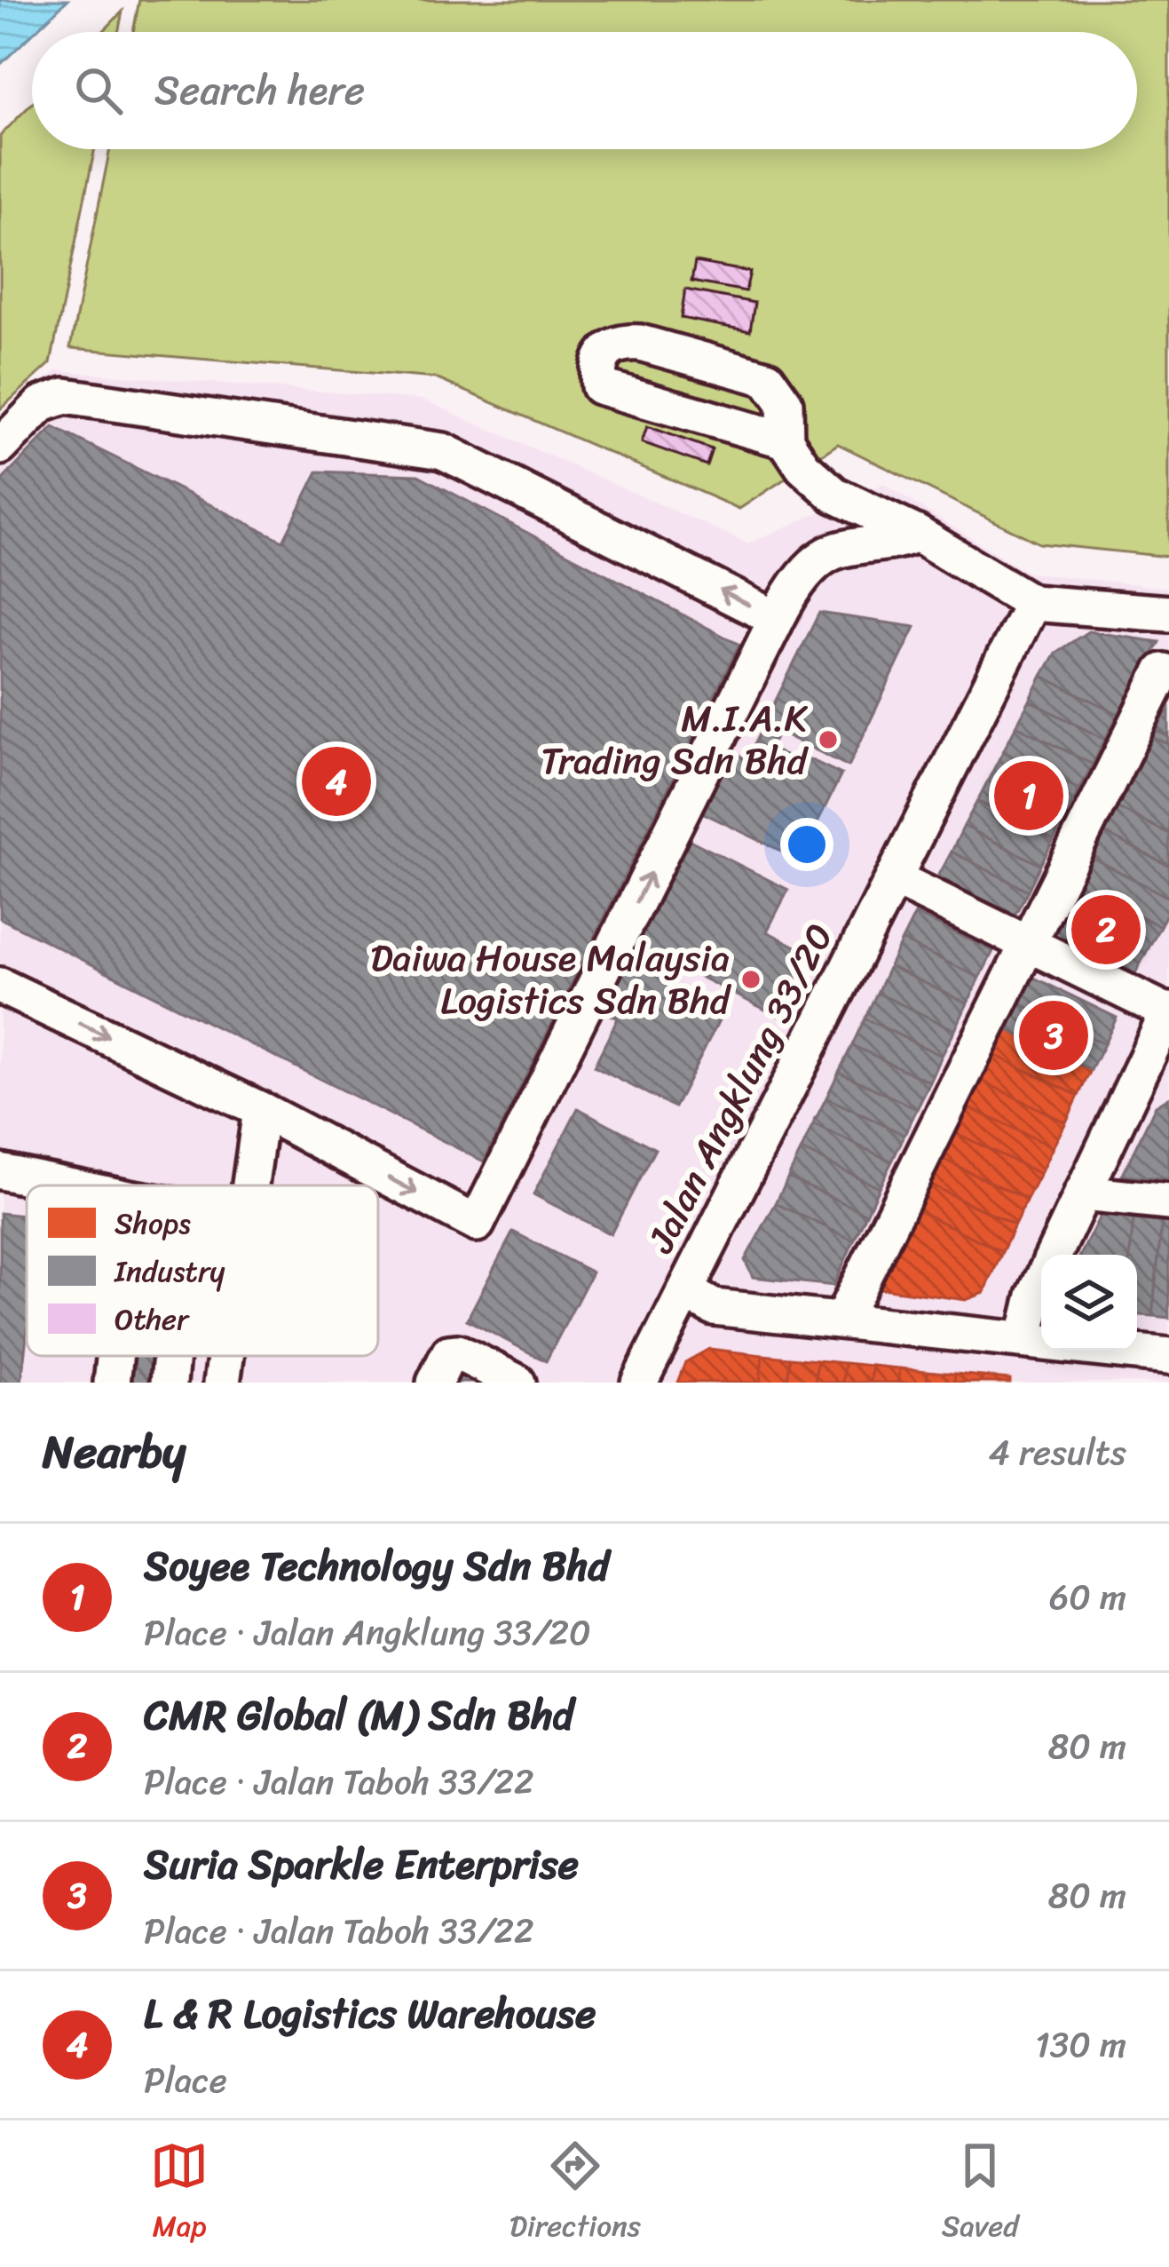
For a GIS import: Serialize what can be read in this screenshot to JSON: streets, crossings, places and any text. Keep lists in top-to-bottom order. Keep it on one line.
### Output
{"streets":{"street":["Jalan Angklung 33/20"]},"places":["M.I.A.K Trading Sdn Bhd","Daiwa House Malaysia Logistics Sdn Bhd"],"legend":["Shops","Industry","Other"],"page":{"search":"Search here","pins":["4","1","2","3"],"heading":["Nearby","4 results"],"list":[{"mark":"1","name":"Soyee Technology Sdn Bhd","note":"Place · Jalan Angklung 33/20","value":"60 m"},{"mark":"2","name":"CMR Global (M) Sdn Bhd","note":"Place · Jalan Taboh 33/22","value":"80 m"},{"mark":"3","name":"Suria Sparkle Enterprise","note":"Place · Jalan Taboh 33/22","value":"80 m"},{"mark":"4","name":"L & R Logistics Warehouse","note":"Place","value":"130 m"}],"nav":["Map","Directions","Saved"]}}
